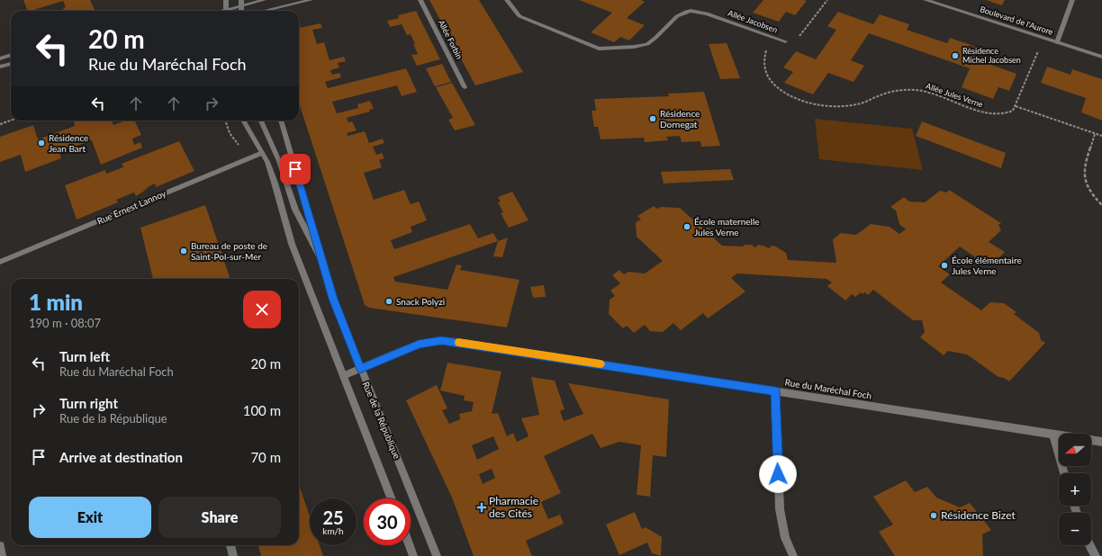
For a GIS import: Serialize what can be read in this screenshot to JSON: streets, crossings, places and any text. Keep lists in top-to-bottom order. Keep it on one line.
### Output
{"streets":{"street":["Boulevard de l'Aurore","Allée Jacobsen","Allée Forbin","Rue Ernest Lannoy","Rue du Maréchal Foch","Rue de la République"],"path":["Allée Jules Verne"]},"crossings":[["Allée Jacobsen","Allée Jules Verne"],["Rue Ernest Lannoy","Rue de la République"],["Rue du Maréchal Foch","Rue de la République"]],"places":{"other":["Résidence Michel Jacobsen","Résidence Dornegat","Résidence Jean Bart","École maternelle Jules Verne","Bureau de poste de Saint-Pol-sur-Mer","École élémentaire Jules Verne","Snack Polyzi","Résidence Bizet"],"health":["Pharmacie des Cités"]},"north":"left","page":{"turn":["20 m","Rue du Maréchal Foch"],"heading":["1 min","190 m · 08:07"],"list":[{"name":"Turn left","note":"Rue du Maréchal Foch","value":"20 m"},{"name":"Turn right","note":"Rue de la République","value":"100 m"},{"name":"Arrive at destination","value":"70 m"}],"map_buttons":["+","−"],"buttons":["Exit","Share"],"speed":"25 km/h","limit":"30"}}
